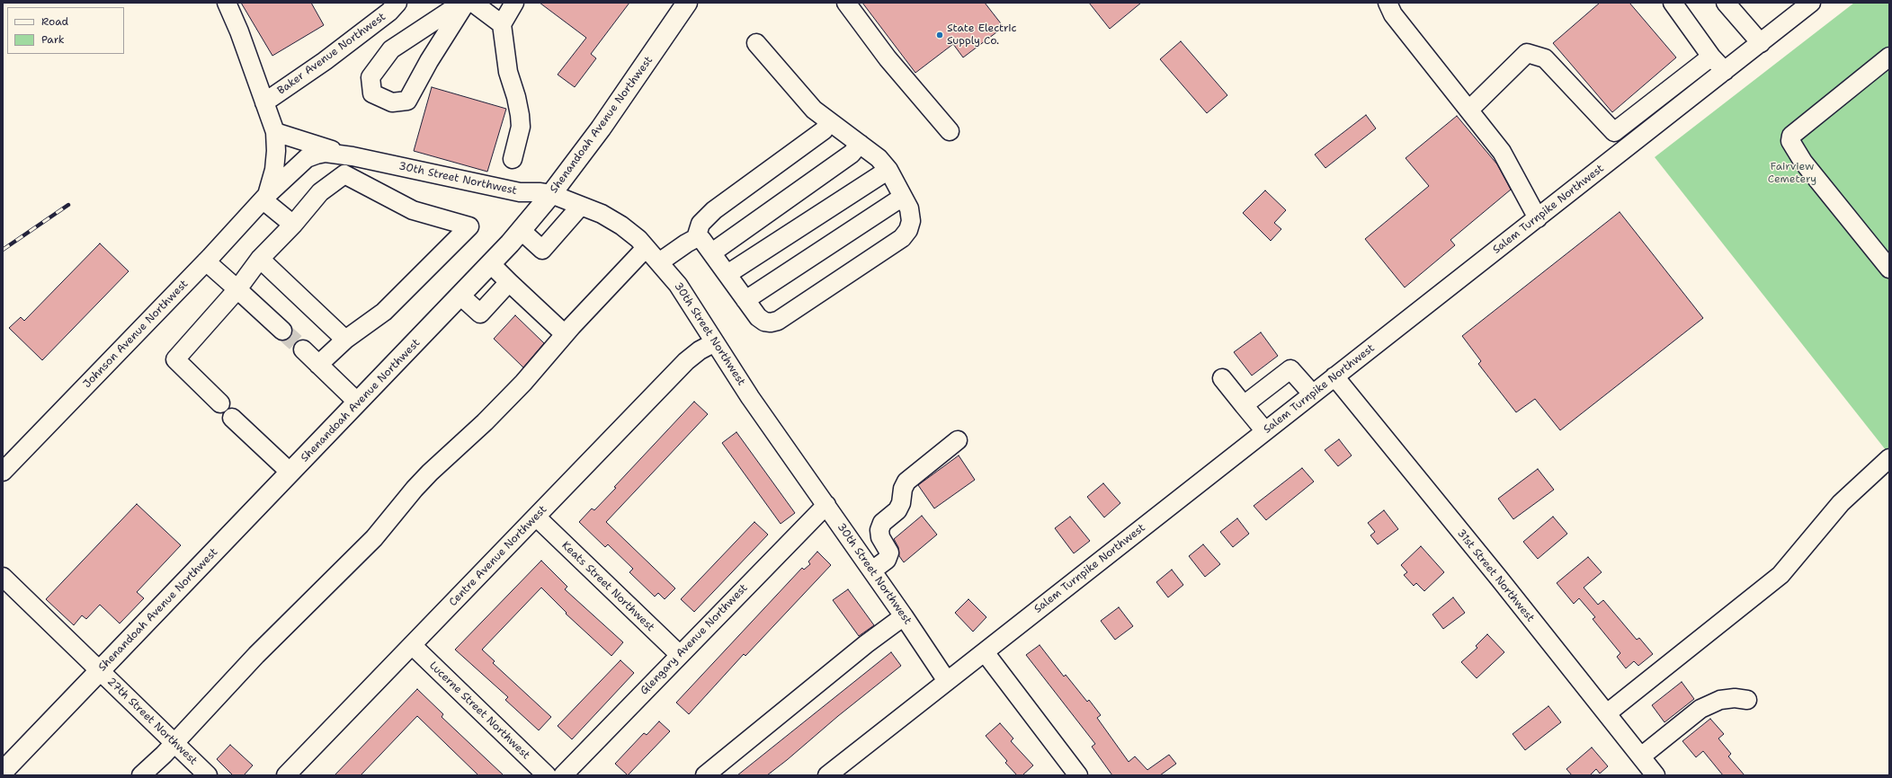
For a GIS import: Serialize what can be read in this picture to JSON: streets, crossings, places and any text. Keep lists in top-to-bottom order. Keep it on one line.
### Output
{"streets":{"main road":["Shenandoah Avenue Northwest"],"street":["Baker Avenue Northwest","30th Street Northwest","Salem Turnpike Northwest","Johnson Avenue Northwest","Centre Avenue Northwest","31st Street Northwest","Keats Street Northwest","Glengary Avenue Northwest","Lucerne Street Northwest","27th Street Northwest"]},"crossings":[["Shenandoah Avenue Northwest","30th Street Northwest"],["Shenandoah Avenue Northwest","27th Street Northwest"],["30th Street Northwest","Salem Turnpike Northwest"],["30th Street Northwest","Johnson Avenue Northwest"],["30th Street Northwest","Centre Avenue Northwest"],["30th Street Northwest","Glengary Avenue Northwest"],["Salem Turnpike Northwest","31st Street Northwest"],["Centre Avenue Northwest","Keats Street Northwest"],["Centre Avenue Northwest","Lucerne Street Northwest"],["Keats Street Northwest","Glengary Avenue Northwest"]],"parks":["Fairview Cemetery"],"places":["State Electric Supply Co."],"legend":["Road","Park"]}
